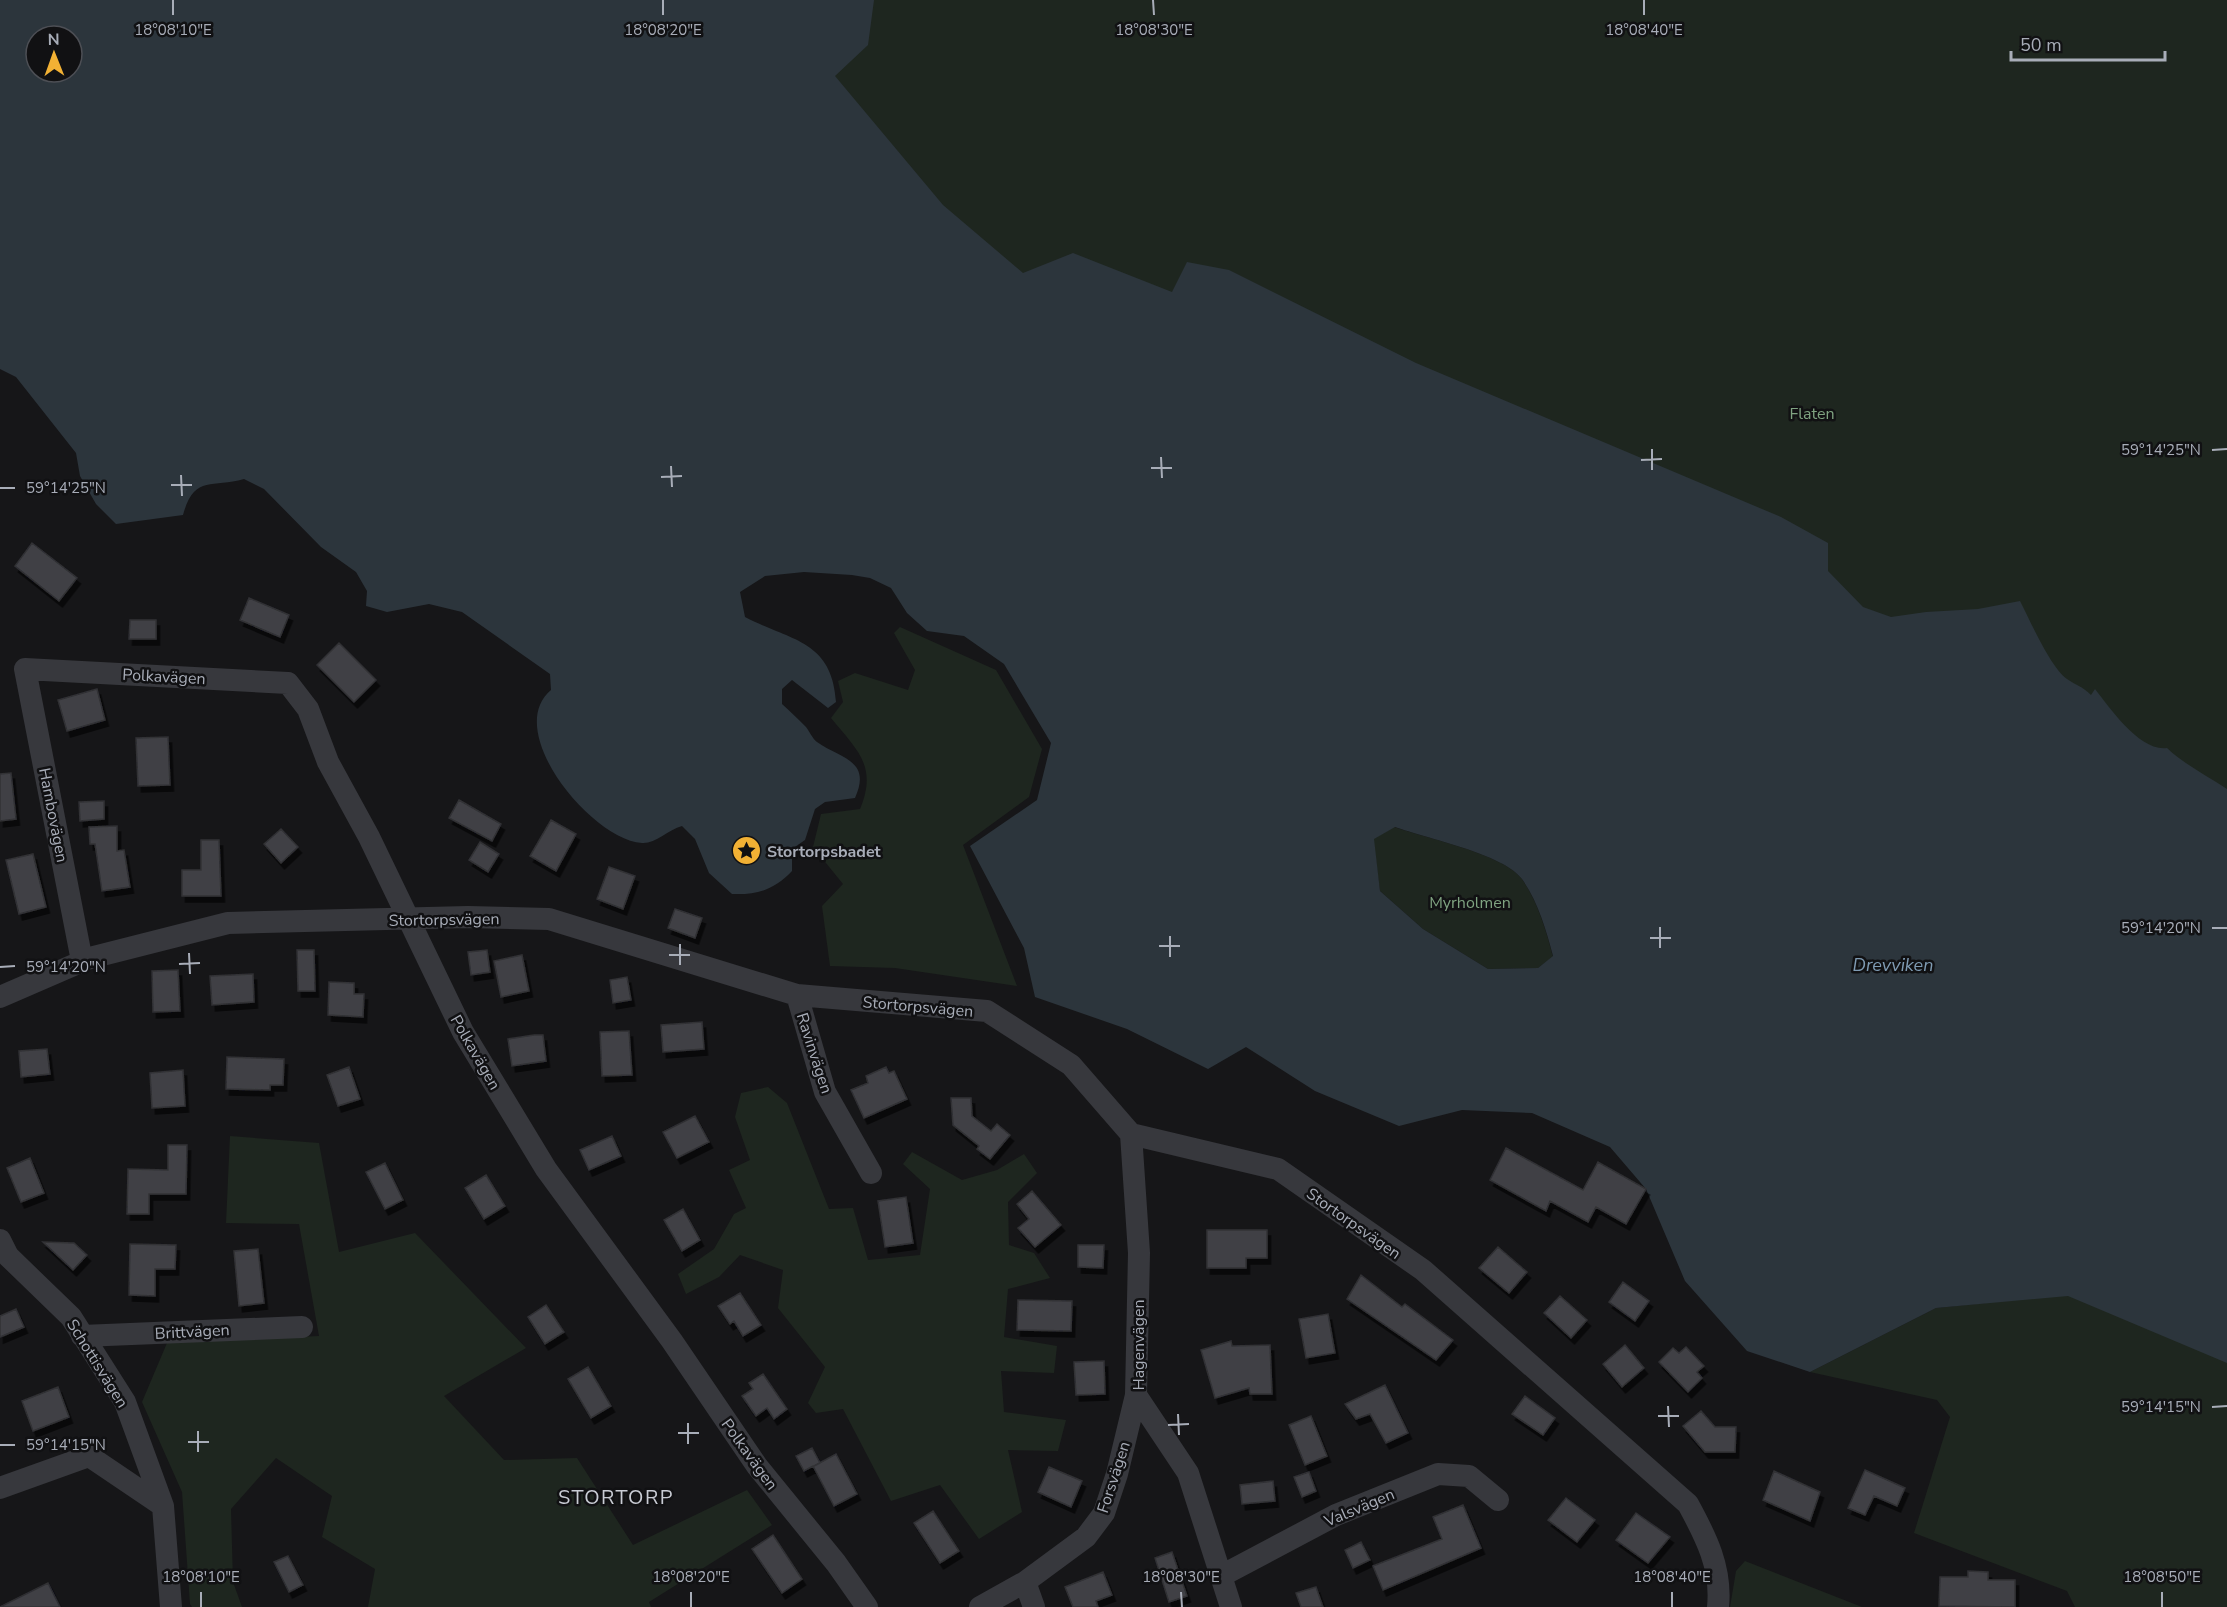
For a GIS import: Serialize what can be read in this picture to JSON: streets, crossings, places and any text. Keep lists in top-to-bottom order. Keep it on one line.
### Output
{"streets":{"street":["Polkavägen","Hambovägen","Stortorpsvägen","Ravinvägen","Brittvägen","Hagenvägen","Schottisvägen","Forsvägen","Valsvägen"]},"crossings":[["Polkavägen","Hambovägen"],["Polkavägen","Stortorpsvägen"],["Hambovägen","Stortorpsvägen"],["Stortorpsvägen","Ravinvägen"],["Stortorpsvägen","Hagenvägen"],["Brittvägen","Schottisvägen"],["Hagenvägen","Forsvägen"],["Hagenvägen","Valsvägen"]],"districts":["STORTORP"],"water":["Drevviken"],"parks":["Flaten","Myrholmen"],"places":{"place":["Stortorpsbadet"]},"scale_bar":"50 m","north":"top","coordinates":["18°08'10\"E","18°08'20\"E","18°08'30\"E","18°08'40\"E","59°14'25\"N","59°14'20\"N","59°14'15\"N","18°08'50\"E"]}
